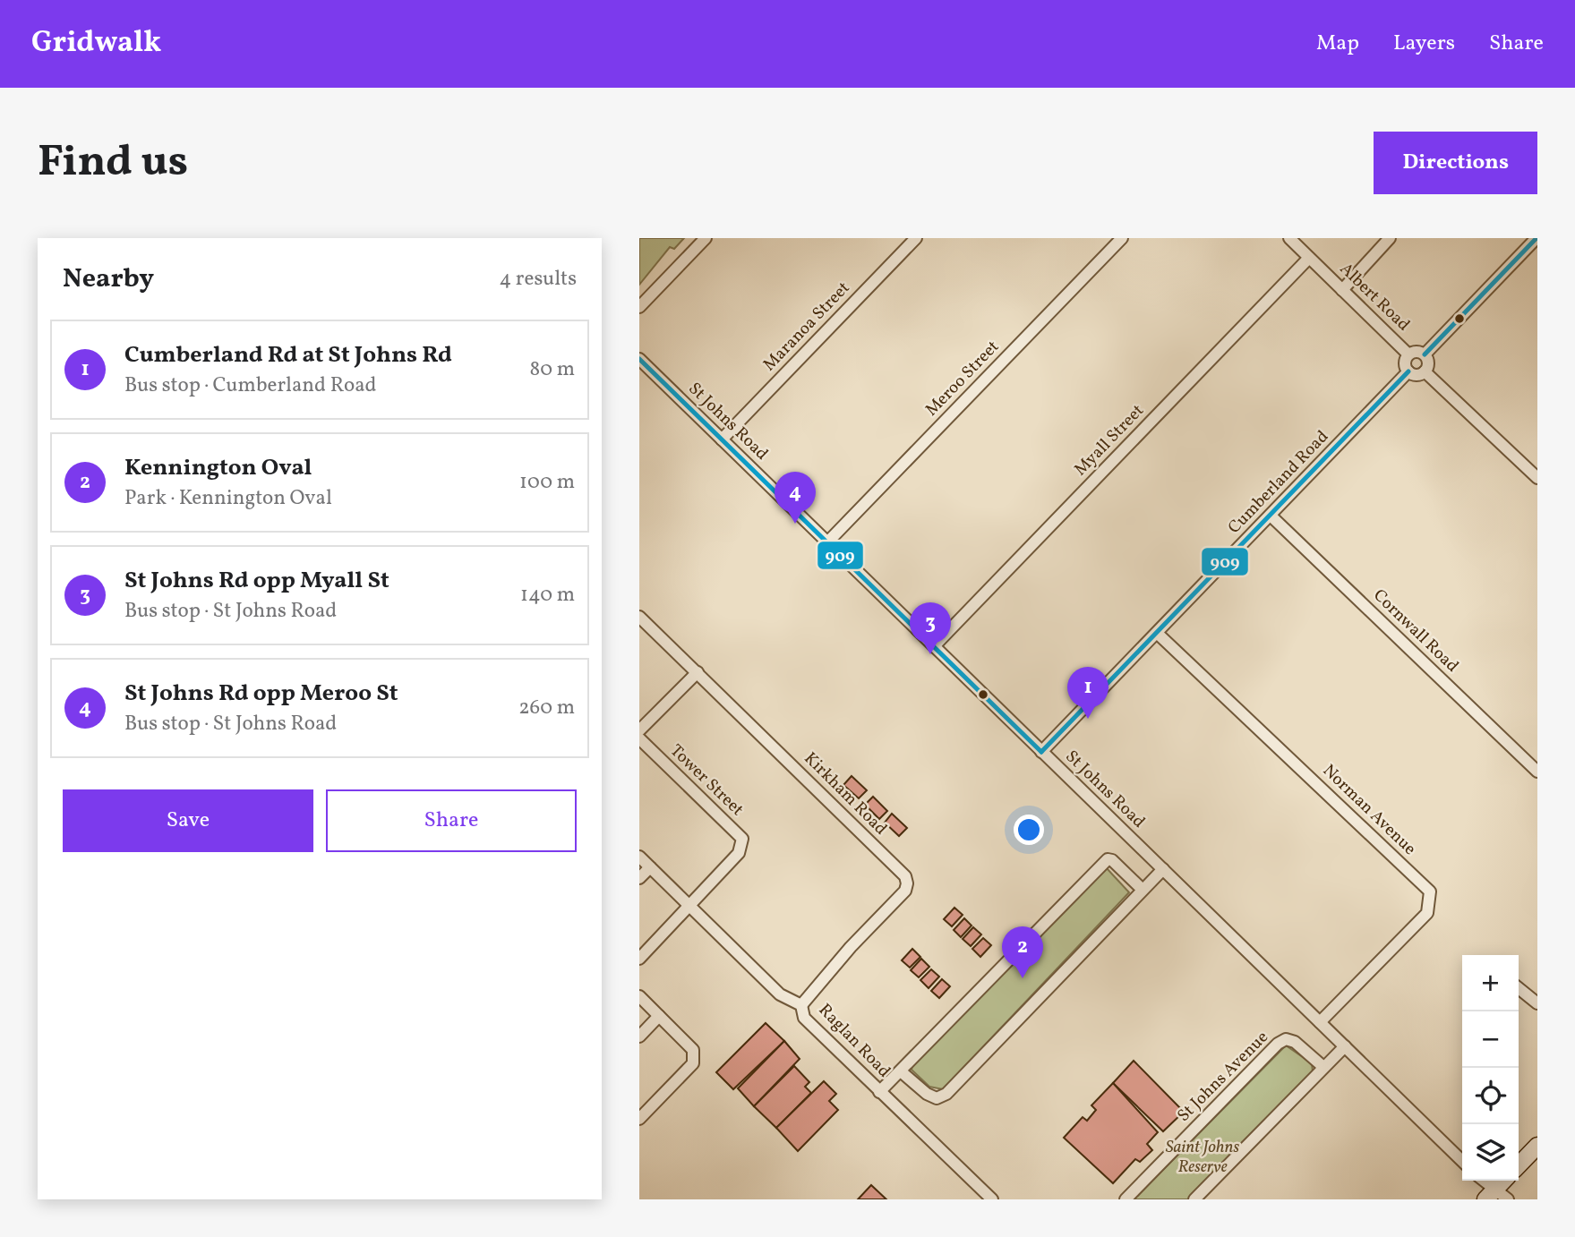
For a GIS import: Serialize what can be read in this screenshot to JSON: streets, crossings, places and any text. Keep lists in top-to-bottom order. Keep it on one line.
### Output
{"streets":{"street":["Albert Road","Maranoa Street","Meroo Street","St Johns Road","Myall Street","Cumberland Road","Cornwall Road","Tower Street","Kirkham Road","Norman Avenue","Raglan Road","St Johns Avenue"]},"crossings":[["Albert Road","Myall Street"],["Albert Road","Cumberland Road"],["Maranoa Street","St Johns Road"],["Meroo Street","St Johns Road"],["St Johns Road","Myall Street"],["St Johns Road","Cumberland Road"],["St Johns Road","Norman Avenue"],["Cumberland Road","Cornwall Road"],["Cumberland Road","Norman Avenue"],["Tower Street","Raglan Road"],["Kirkham Road","Raglan Road"]],"parks":["Saint Johns Reserve"],"lines":["transit line 909"],"page":{"header":"Gridwalk","nav":["Map","Layers","Share"],"buttons":["Directions",["Save","Share"]],"title":"Find us","heading":["Nearby","4 results"],"list":[{"mark":"1","name":"Cumberland Rd at St Johns Rd","note":"Bus stop · Cumberland Road","value":"80 m"},{"mark":"2","name":"Kennington Oval","note":"Park · Kennington Oval","value":"100 m"},{"mark":"3","name":"St Johns Rd opp Myall St","note":"Bus stop · St Johns Road","value":"140 m"},{"mark":"4","name":"St Johns Rd opp Meroo St","note":"Bus stop · St Johns Road","value":"260 m"}],"pins":["4","3","1","2"],"map_buttons":["+","−"]}}
